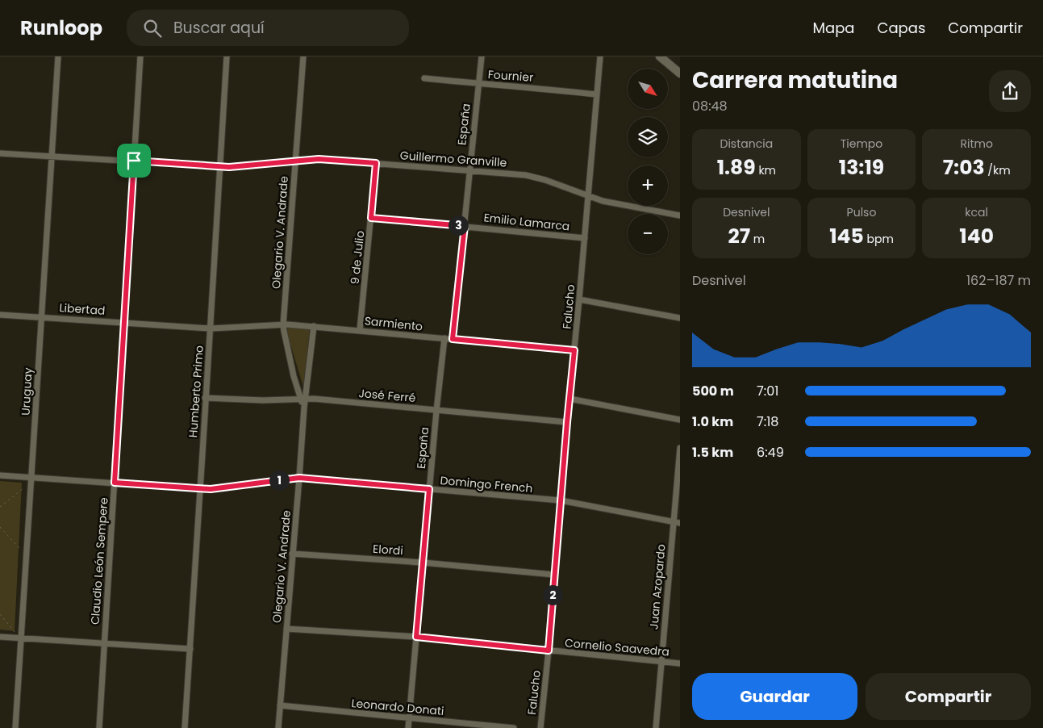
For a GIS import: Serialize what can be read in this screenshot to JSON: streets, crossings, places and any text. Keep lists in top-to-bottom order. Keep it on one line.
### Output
{"streets":{"street":["Fournier","España","Guillermo Granville","Emilio Lamarca","Olegario V. Andrade","9 de Julio","Falucho","Libertad","Sarmiento","Uruguay","Humberto Primo","José Ferré","Domingo French","Elordi","Claudio León Sempere","Juan Azopardo","Cornelio Saavedra","Leonardo Donati"]},"crossings":[["Fournier","España"],["Fournier","Falucho"],["España","Guillermo Granville"],["España","Emilio Lamarca"],["España","Sarmiento"],["España","José Ferré"],["España","Domingo French"],["España","Elordi"],["España","Cornelio Saavedra"],["España","Leonardo Donati"],["Guillermo Granville","Olegario V. Andrade"],["Guillermo Granville","9 de Julio"],["Guillermo Granville","Falucho"],["Guillermo Granville","Uruguay"],["Guillermo Granville","Humberto Primo"],["Guillermo Granville","Claudio León Sempere"],["Emilio Lamarca","9 de Julio"],["Emilio Lamarca","Falucho"],["Olegario V. Andrade","Sarmiento"],["Olegario V. Andrade","José Ferré"],["Olegario V. Andrade","Domingo French"],["Olegario V. Andrade","Elordi"],["Olegario V. Andrade","Cornelio Saavedra"],["Olegario V. Andrade","Leonardo Donati"],["9 de Julio","Sarmiento"],["Falucho","Sarmiento"],["Falucho","José Ferré"],["Falucho","Domingo French"],["Falucho","Elordi"],["Falucho","Cornelio Saavedra"],["Libertad","Sarmiento"],["Libertad","Uruguay"],["Libertad","Humberto Primo"],["Libertad","Claudio León Sempere"],["Sarmiento","Humberto Primo"],["Uruguay","Domingo French"],["Humberto Primo","José Ferré"],["Humberto Primo","Domingo French"],["Domingo French","Claudio León Sempere"],["Domingo French","Juan Azopardo"],["Juan Azopardo","Cornelio Saavedra"]],"north":"bottom right","page":{"header":"Runloop","search":"Buscar aquí","nav":["Mapa","Capas","Compartir"],"heading":["Carrera matutina","08:48"],"map_buttons":["+","−"],"stats":[["Distancia","1.89 km"],["Tiempo","13:19"],["Ritmo","7:03 /km"],["Desnivel","27 m"],["Pulso","145 bpm"],["kcal","140"]],"pins":["3","1","2"],"chart":["Desnivel","162–187 m"],"list":[{"name":"500 m","note":"7:01"},{"name":"1.0 km","note":"7:18"},{"name":"1.5 km","note":"6:49"}],"buttons":["Guardar","Compartir"]}}
